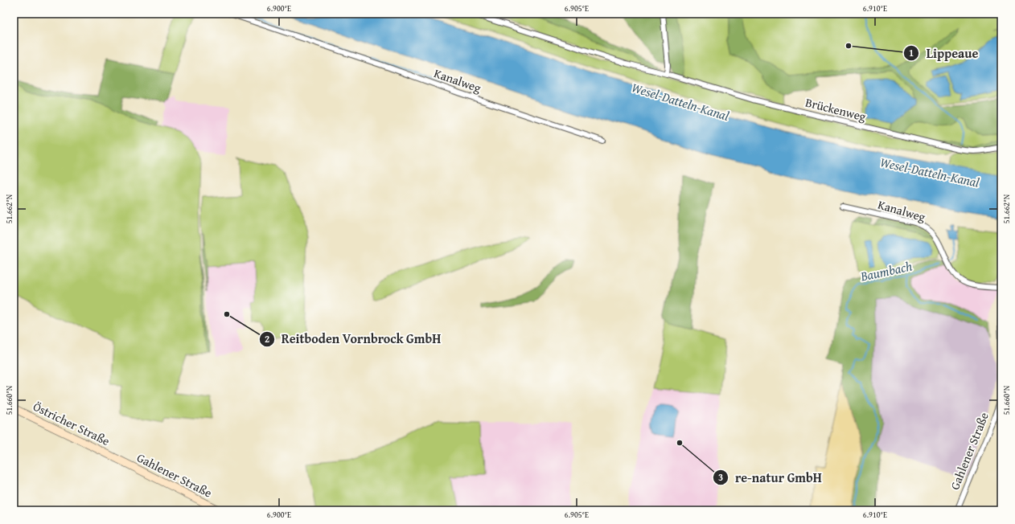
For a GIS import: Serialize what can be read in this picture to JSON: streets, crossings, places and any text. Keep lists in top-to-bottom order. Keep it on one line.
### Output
{"streets":{"main road":["Östricher Straße","Gahlener Straße"],"street":["Kanalweg","Brückenweg"]},"crossings":[["Östricher Straße","Gahlener Straße"]],"water":["Wesel-Datteln-Kanal","Baumbach"],"places":["Lippeaue","Reitboden Vornbrock GmbH","re-natur GmbH"],"coordinates":["6.900°E","6.905°E","6.910°E","51.662°N","51.660°N"]}
